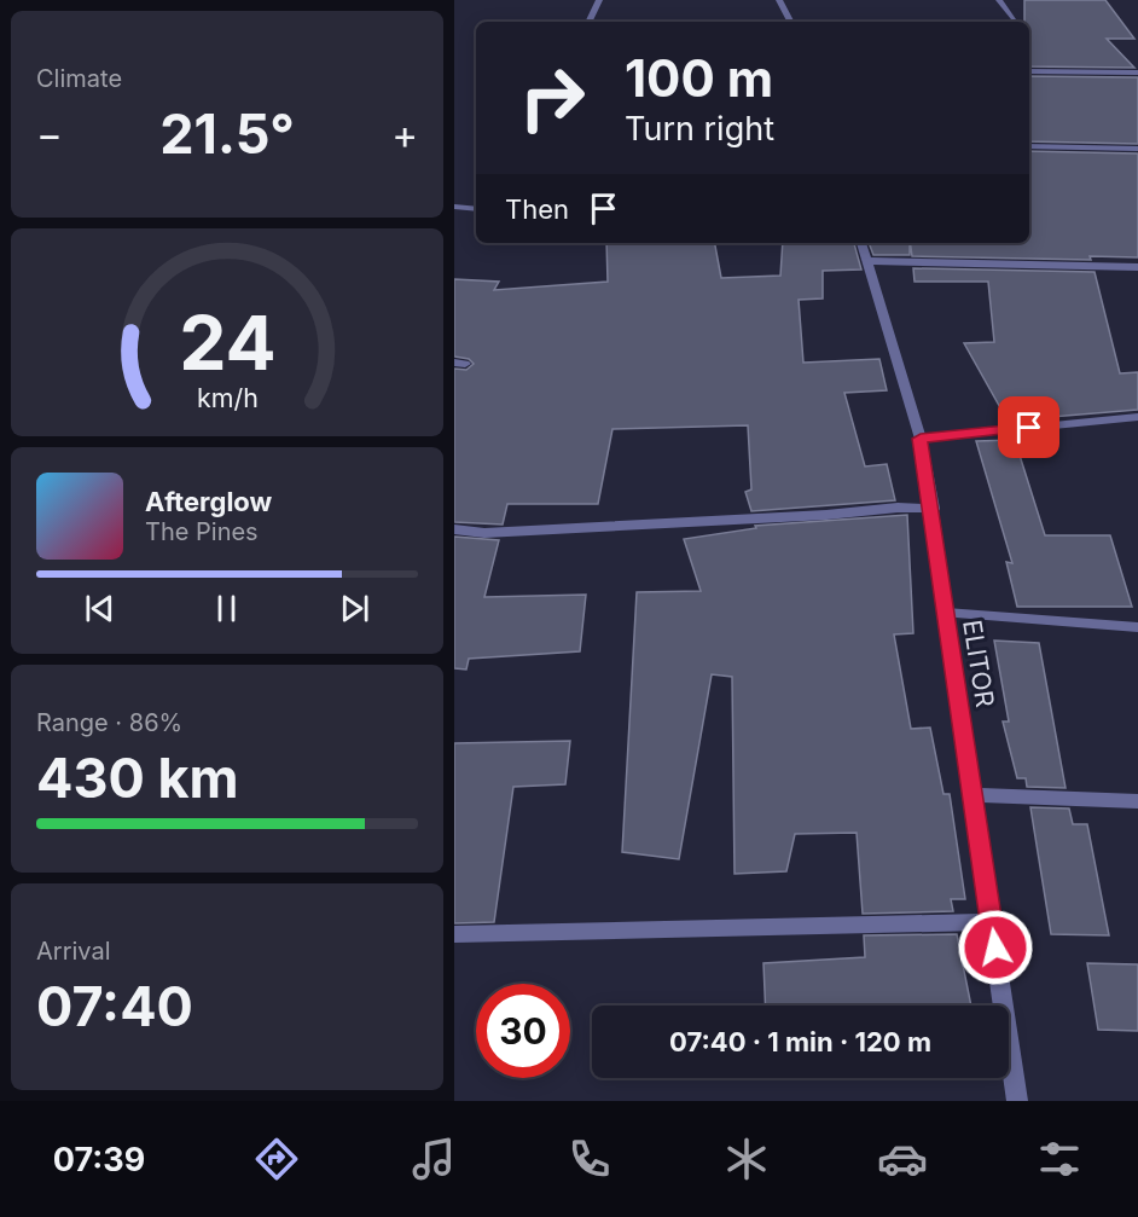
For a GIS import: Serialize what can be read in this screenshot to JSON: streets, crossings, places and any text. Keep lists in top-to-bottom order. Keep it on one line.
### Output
{"streets":{"street":["ELITOR"]},"page":{"tile":["Climate",["Range · 86%","430 km"],["Arrival","07:40"]],"turn":["100 m","Turn right"],"heat":["−","21.5°","+"],"then":"Then","song":["Afterglow","The Pines"],"limit":"30","trip":"07:40 · 1 min · 120 m","tabs":"07:39","gauge":["24","km/h"]}}
